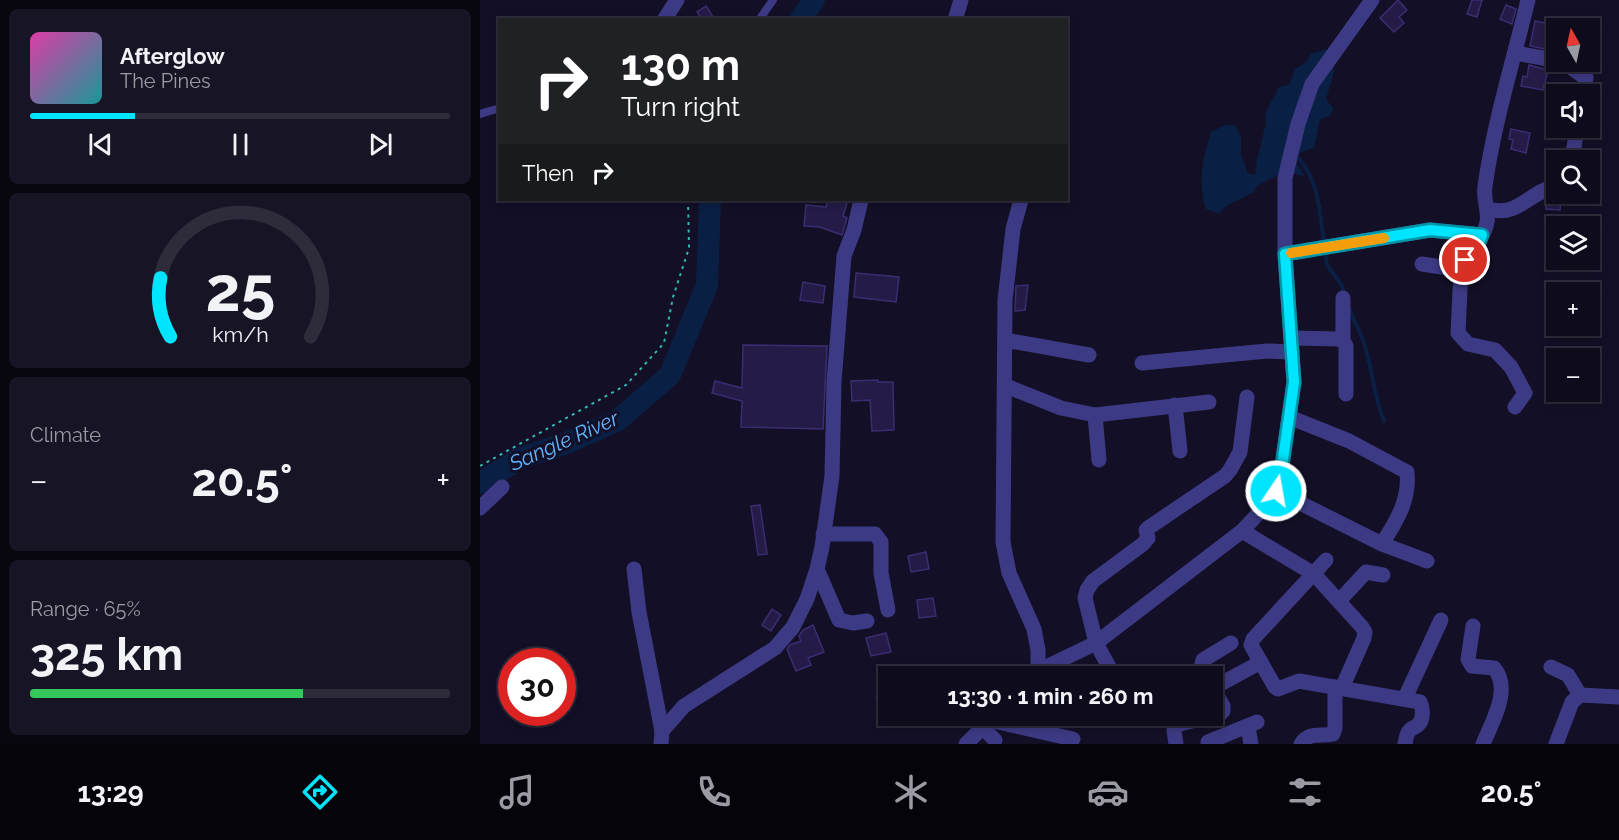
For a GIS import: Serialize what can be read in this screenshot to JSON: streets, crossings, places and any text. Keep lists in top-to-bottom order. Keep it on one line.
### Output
{"water":["Sangle River"],"north":"top","page":{"map_buttons":["+","−"],"turn":["130 m","Turn right"],"song":["Afterglow","The Pines"],"then":"Then","tile":["Climate",["Range · 65%","325 km"]],"heat":["−","20.5°","+"],"limit":"30","trip":"13:30 · 1 min · 260 m","tabs":["13:29","20.5°"],"gauge":["25","km/h"]}}
